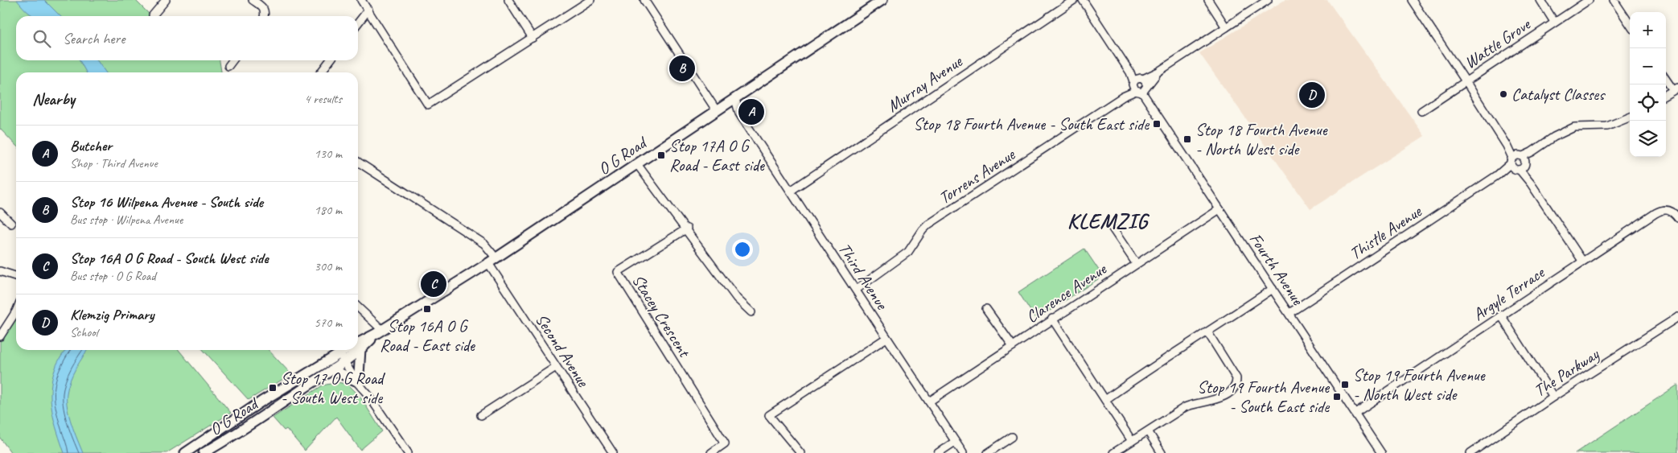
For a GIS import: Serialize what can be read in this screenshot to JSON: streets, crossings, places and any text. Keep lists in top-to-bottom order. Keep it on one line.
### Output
{"streets":{"main road":["O G Road"],"street":["Wattle Grove","Murray Avenue","Torrens Avenue","Thistle Avenue","Fourth Avenue","Third Avenue","Clarence Avenue","Argyle Terrace","Stacey Crescent","Second Avenue","The Parkway"]},"crossings":[["Murray Avenue","Third Avenue"],["O G Road","Third Avenue"],["O G Road","Second Avenue"],["Torrens Avenue","Fourth Avenue"],["Torrens Avenue","Third Avenue"],["Thistle Avenue","Fourth Avenue"],["Fourth Avenue","Clarence Avenue"],["Fourth Avenue","Argyle Terrace"],["Third Avenue","Clarence Avenue"]],"districts":["KLEMZIG"],"places":{"other":["Catalyst Classes"],"transit":["Stop 18 Fourth Avenue - South East side","Stop 18 Fourth Avenue - North West side","Stop 17A O G Road - East side","Stop 16A O G Road - East side","Stop 19 Fourth Avenue - North West side","Stop 17 O G Road - South West side","Stop 19 Fourth Avenue - South East side"]},"page":{"map_buttons":["+","−"],"search":"Search here","pins":["B","D","A","C"],"heading":["Nearby","4 results"],"list":[{"mark":"A","name":"Butcher","note":"Shop · Third Avenue","value":"130 m"},{"mark":"B","name":"Stop 16 Wilpena Avenue - South side","note":"Bus stop · Wilpena Avenue","value":"180 m"},{"mark":"C","name":"Stop 16A O G Road - South West side","note":"Bus stop · O G Road","value":"300 m"},{"mark":"D","name":"Klemzig Primary","note":"School","value":"570 m"}]}}
